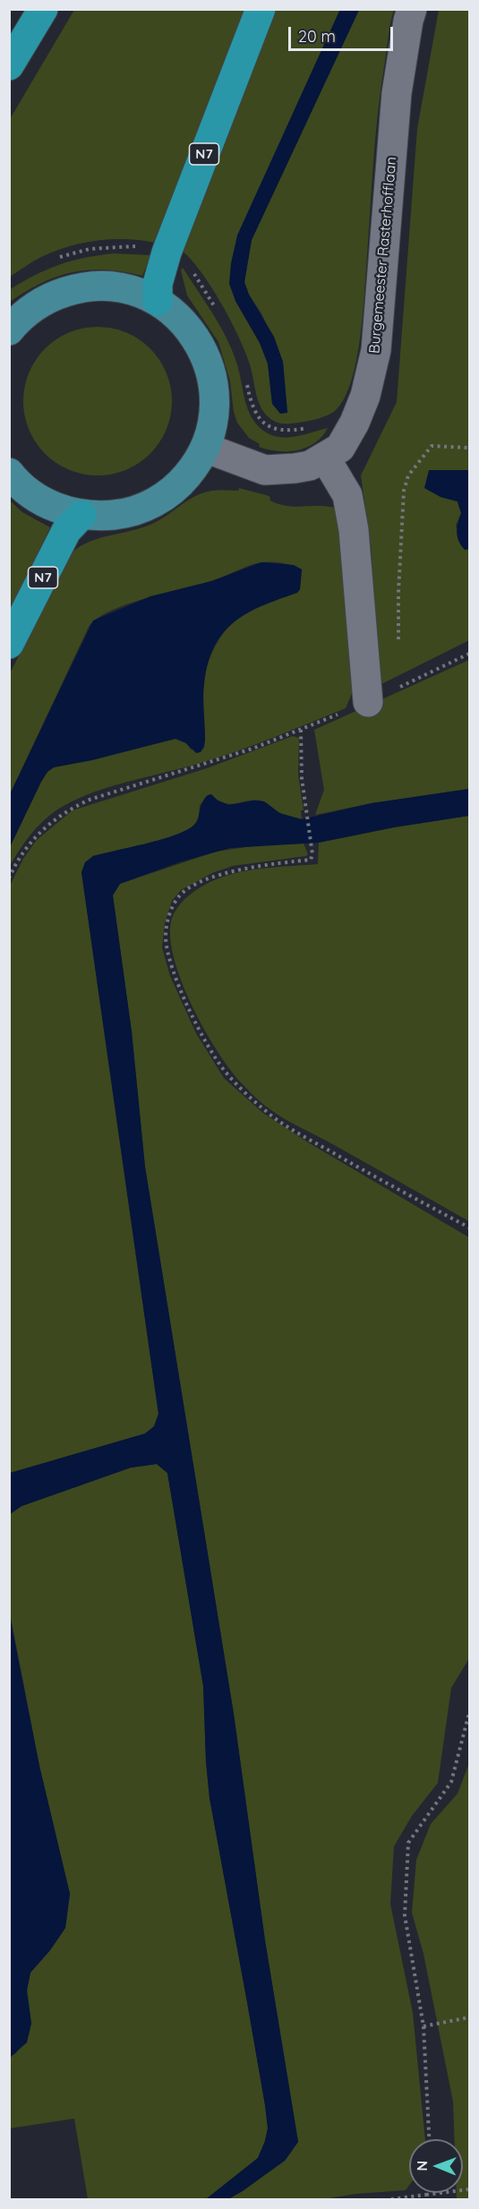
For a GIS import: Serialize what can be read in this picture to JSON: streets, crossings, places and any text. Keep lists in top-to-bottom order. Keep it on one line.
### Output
{"streets":{"highway":["N7"],"street":["Burgemeester Rasterhofflaan"]},"scale_bar":"20 m","north":"left"}
